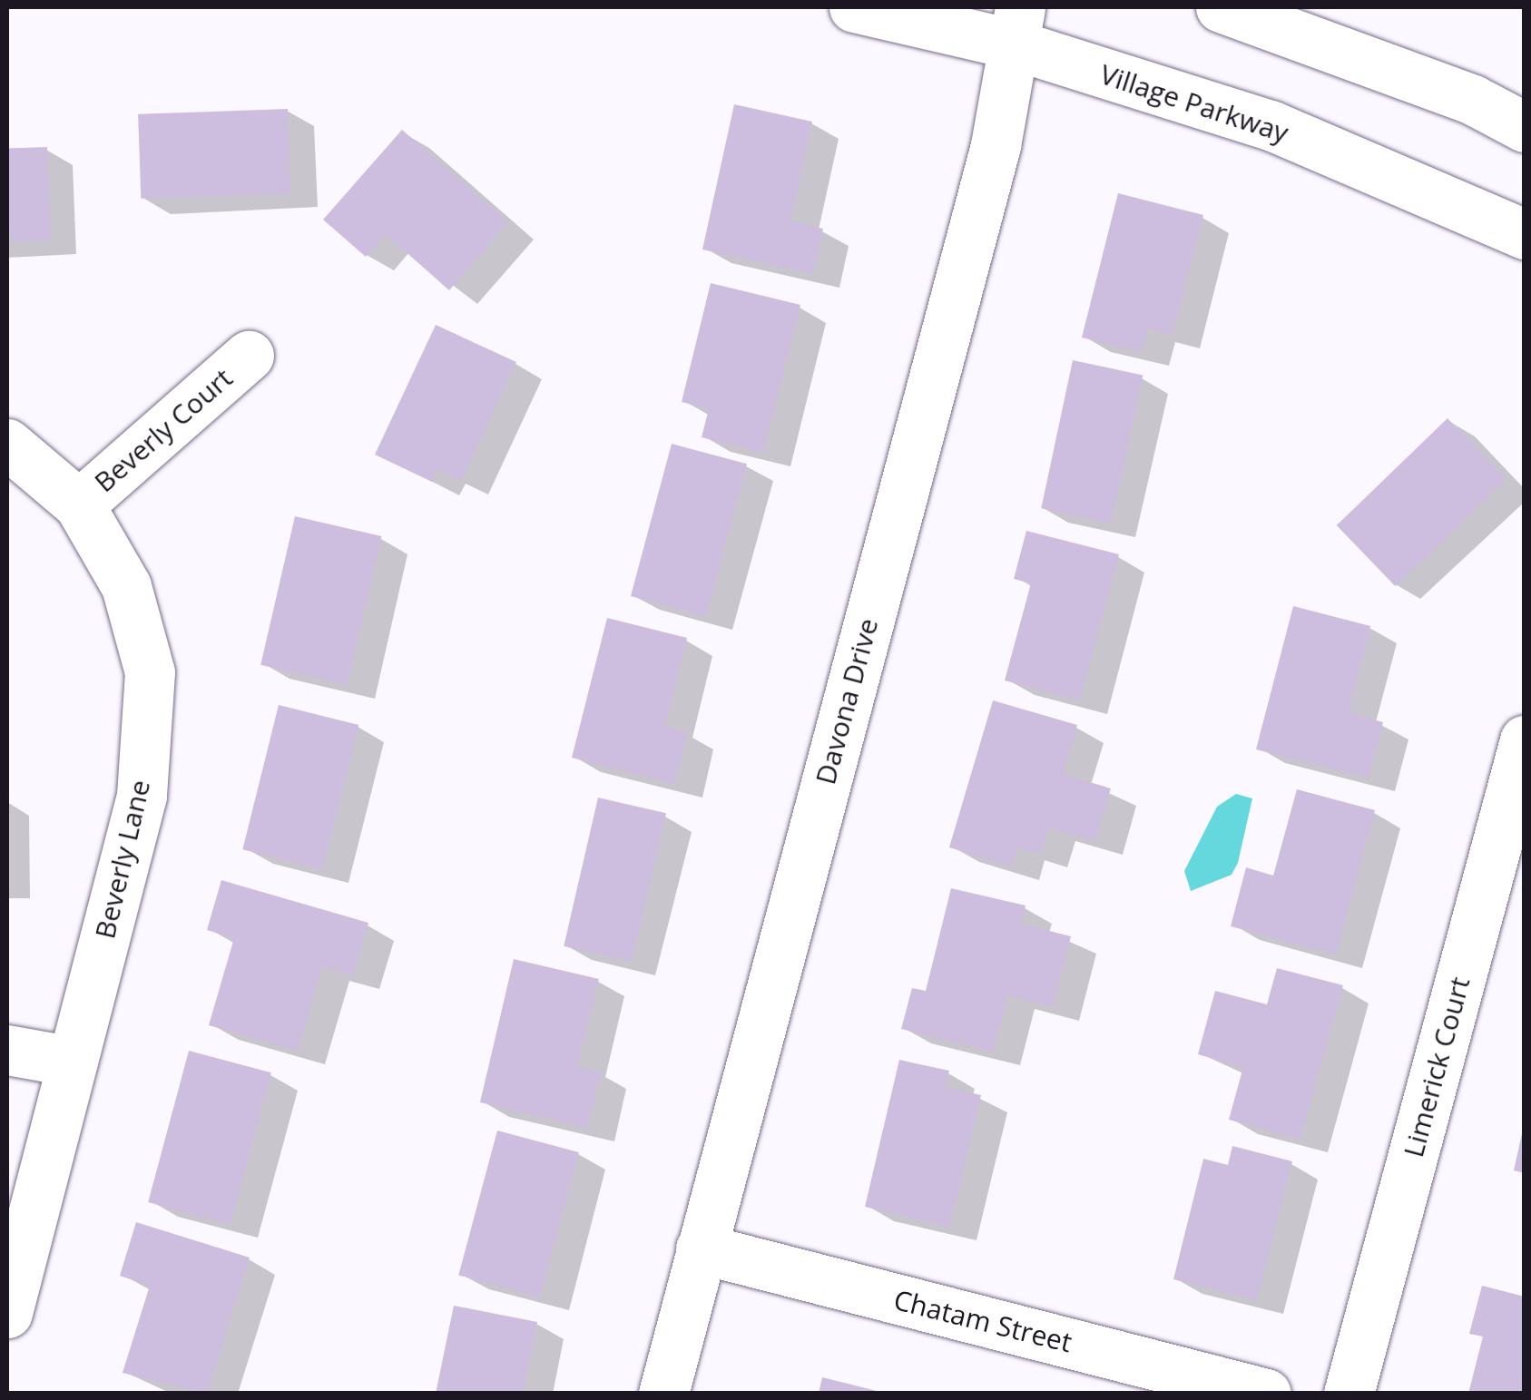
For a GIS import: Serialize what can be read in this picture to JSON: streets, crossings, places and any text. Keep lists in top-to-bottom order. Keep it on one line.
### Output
{"streets":{"street":["Village Parkway","Beverly Court","Davona Drive","Beverly Lane","Limerick Court","Chatam Street"]},"crossings":[["Village Parkway","Davona Drive"],["Beverly Court","Beverly Lane"],["Davona Drive","Chatam Street"]]}
